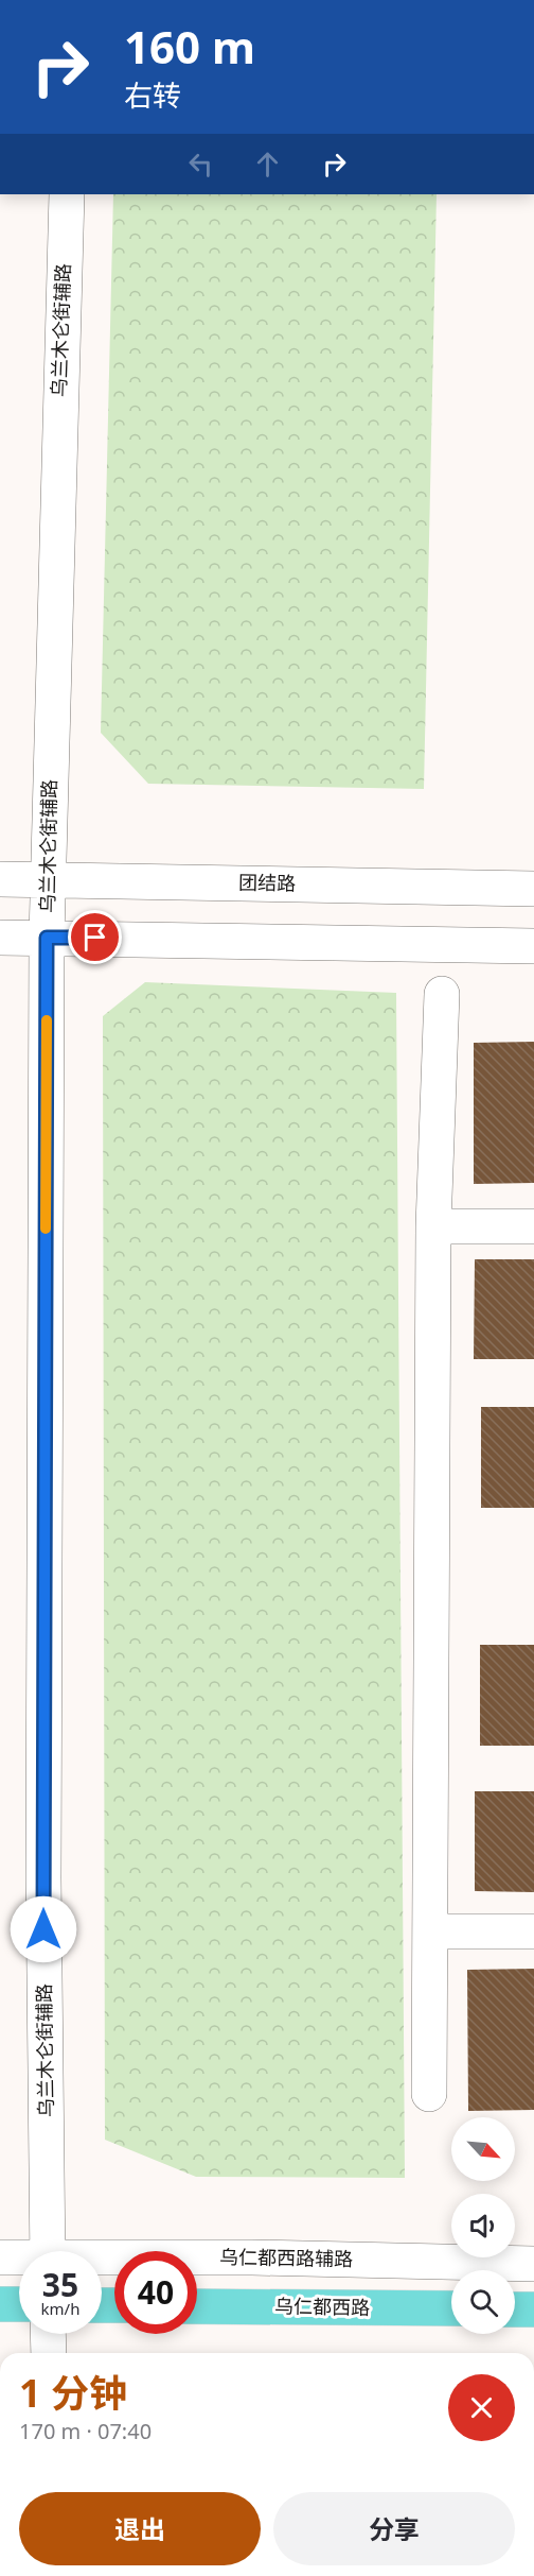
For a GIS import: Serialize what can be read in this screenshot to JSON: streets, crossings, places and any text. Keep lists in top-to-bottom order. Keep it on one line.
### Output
{"streets":{"main road":["乌仁都西路"],"street":["乌兰木仑街辅路","团结路","乌仁都西路辅路"]},"crossings":[["乌兰木仑街辅路","团结路"]],"north":"bottom right","page":{"turn":["160 m","右转"],"speed":"35 km/h","limit":"40","heading":["1 分钟","170 m · 07:40"],"buttons":["退出","分享"]}}
